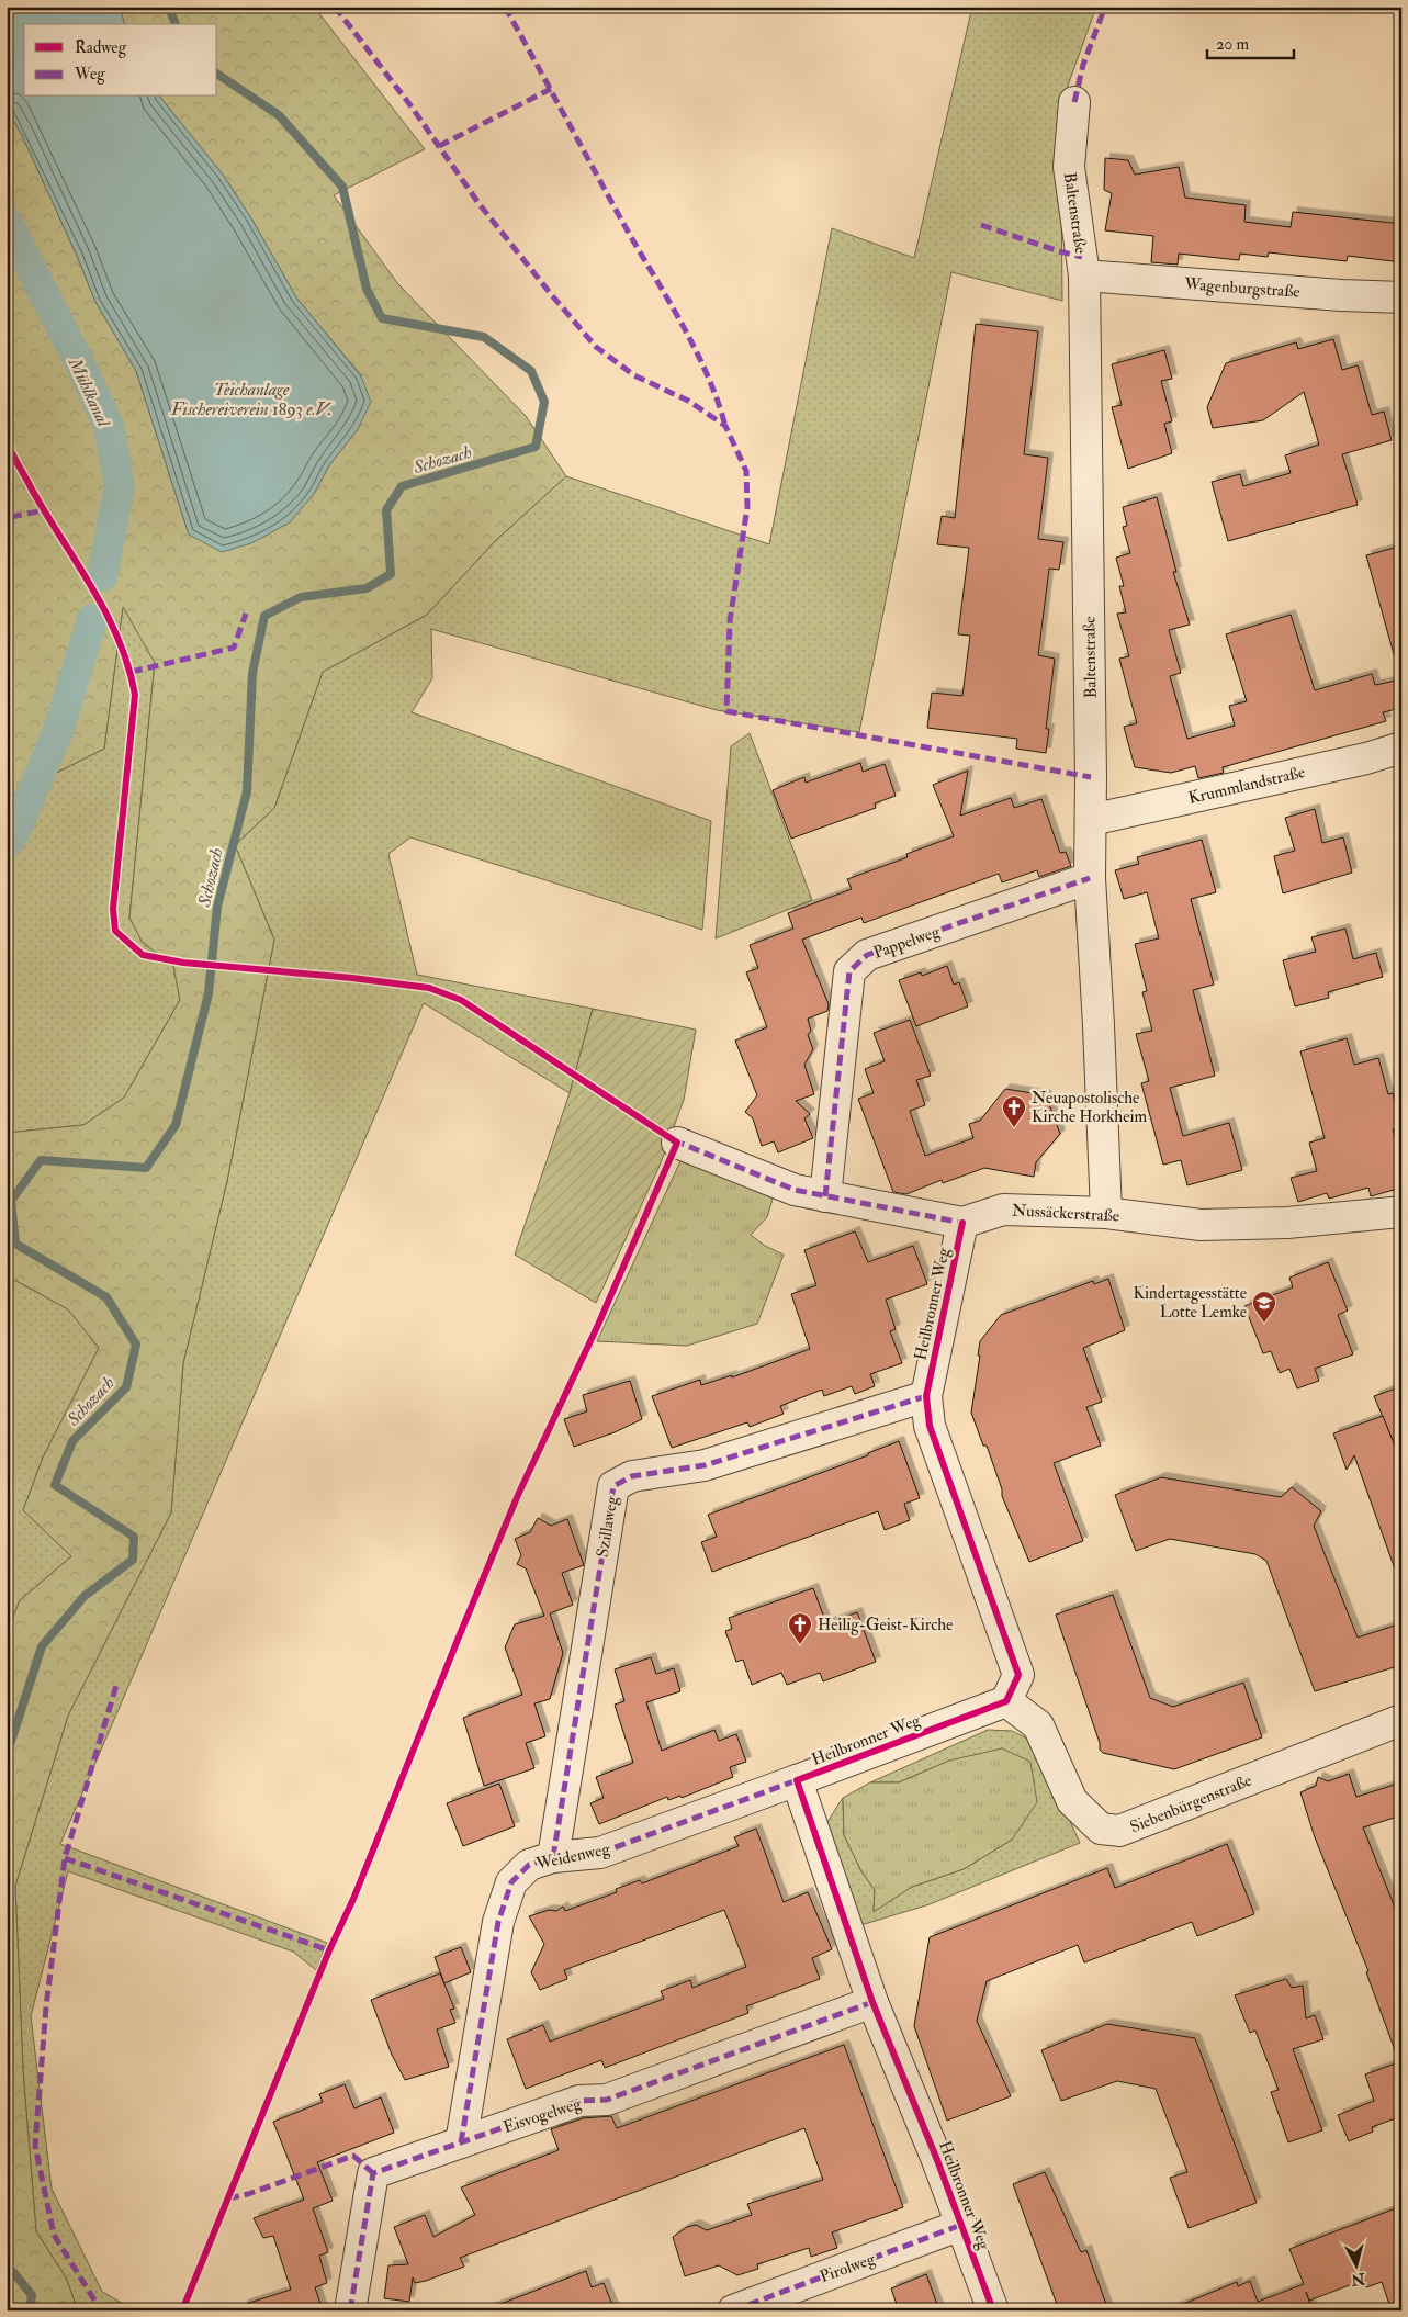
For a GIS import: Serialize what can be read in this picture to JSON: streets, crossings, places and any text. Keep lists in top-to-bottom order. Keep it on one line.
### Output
{"streets":{"street":["Baltenstraße","Wagenburgstraße","Krummlandstraße","Pappelweg","Nussäckerstraße","Heilbronner Weg","Szillaweg","Siebenbürgenstraße","Weidenweg","Eisvogelweg","Pirolweg"]},"crossings":[["Baltenstraße","Wagenburgstraße"],["Baltenstraße","Krummlandstraße"],["Baltenstraße","Pappelweg"],["Baltenstraße","Nussäckerstraße"],["Pappelweg","Nussäckerstraße"],["Nussäckerstraße","Heilbronner Weg"],["Heilbronner Weg","Szillaweg"],["Heilbronner Weg","Siebenbürgenstraße"],["Heilbronner Weg","Weidenweg"],["Heilbronner Weg","Eisvogelweg"],["Heilbronner Weg","Pirolweg"],["Szillaweg","Weidenweg"],["Weidenweg","Eisvogelweg"]],"water":["Teichanlage Fischereiverein 1893 e.V.","Mühlkanal","Schozach"],"places":{"church":["Neuapostolische Kirche Horkheim","Heilig-Geist-Kirche"],"school or university":["Kindertagesstätte Lotte Lemke"]},"legend":["Radweg","Weg"],"scale_bar":"20 m","north":"bottom"}
